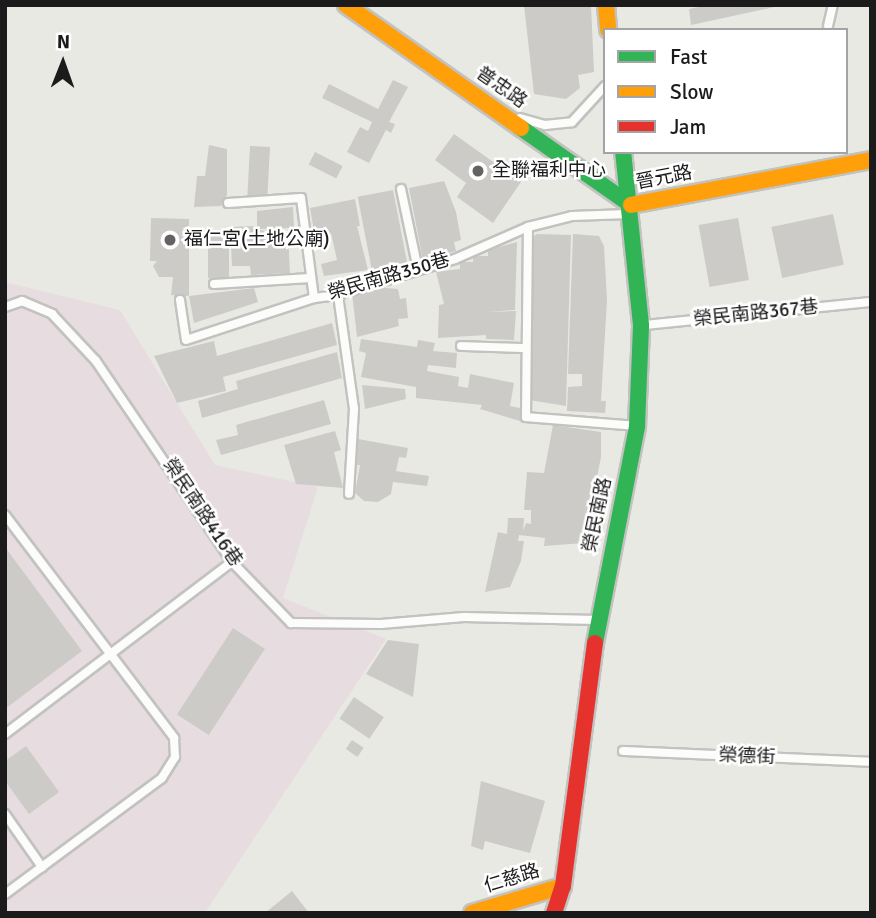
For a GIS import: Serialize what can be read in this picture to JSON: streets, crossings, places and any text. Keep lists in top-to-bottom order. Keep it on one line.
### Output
{"streets":{"street":["普忠路","晉元路","榮民南路","仁慈路"],"lane":["榮民南路350巷","榮民南路367巷","榮民南路416巷","榮德街"]},"crossings":[["普忠路","晉元路"],["普忠路","榮民南路350巷"],["普忠路","榮民南路"],["晉元路","榮民南路350巷"],["晉元路","榮民南路"],["榮民南路350巷","榮民南路"],["榮民南路367巷","榮民南路"],["榮民南路416巷","榮民南路"],["榮民南路","仁慈路"]],"places":["全聯福利中心","福仁宮(土地公廟)"],"legend":["Fast","Slow","Jam"],"north":"top"}
